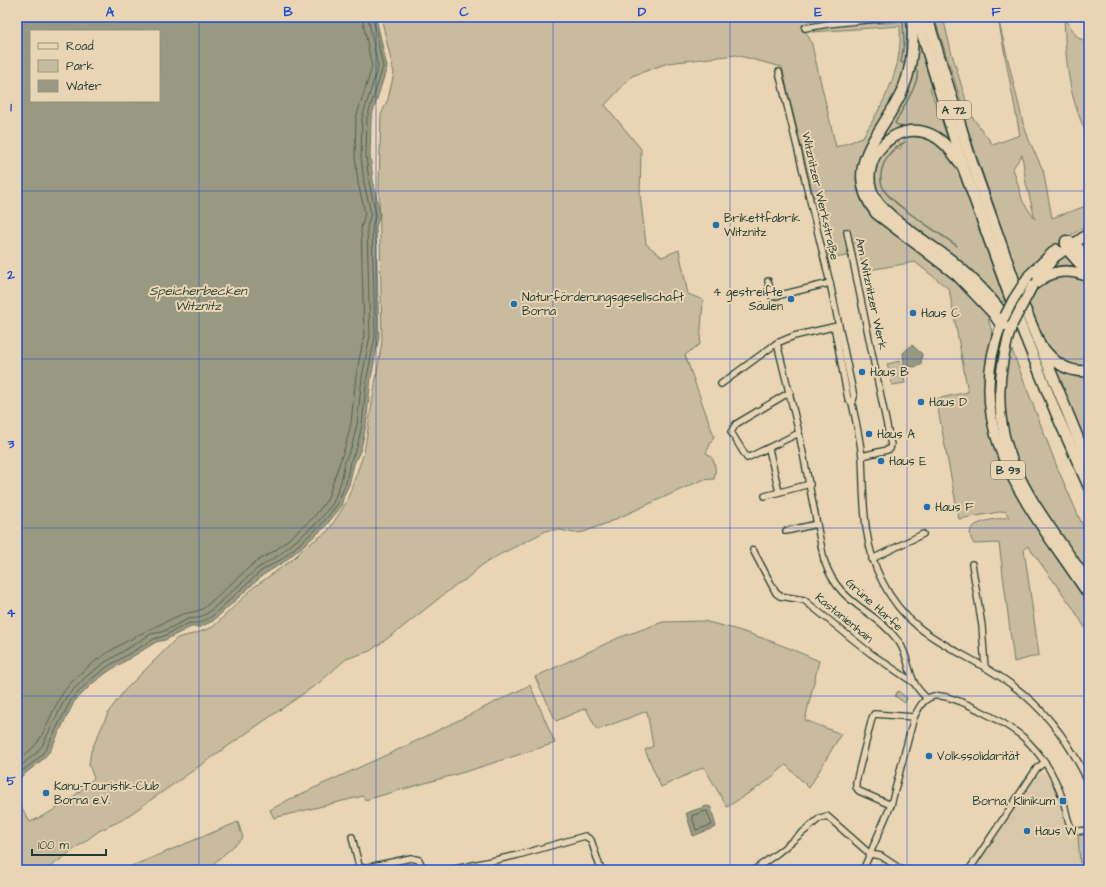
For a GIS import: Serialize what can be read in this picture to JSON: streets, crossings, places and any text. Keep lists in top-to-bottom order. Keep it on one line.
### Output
{"streets":{"highway":["A 72"],"main road":["B 93"],"street":["Witznitzer Werkstraße","Am Witznitzer Werk","Grüne Harfe","Kastanienhain"]},"crossings":[["Witznitzer Werkstraße","Am Witznitzer Werk"],["Grüne Harfe","Kastanienhain"]],"water":["Speicherbecken Witznitz"],"places":{"other":["Brikettfabrik Witznitz","4 gestreifte Säulen","Naturförderungsgesellschaft Borna","Haus C","Haus B","Haus D","Haus A","Haus E","Haus F","Volkssolidarität","Kanu-Touristik-Club Borna e.V.","Haus W"],"transit":["Borna, Klinikum"]},"legend":["Road","Park","Water"],"scale_bar":"100 m","grid":{"columns":["A","B","C","D","E","F"],"rows":["1","2","3","4","5"]}}
